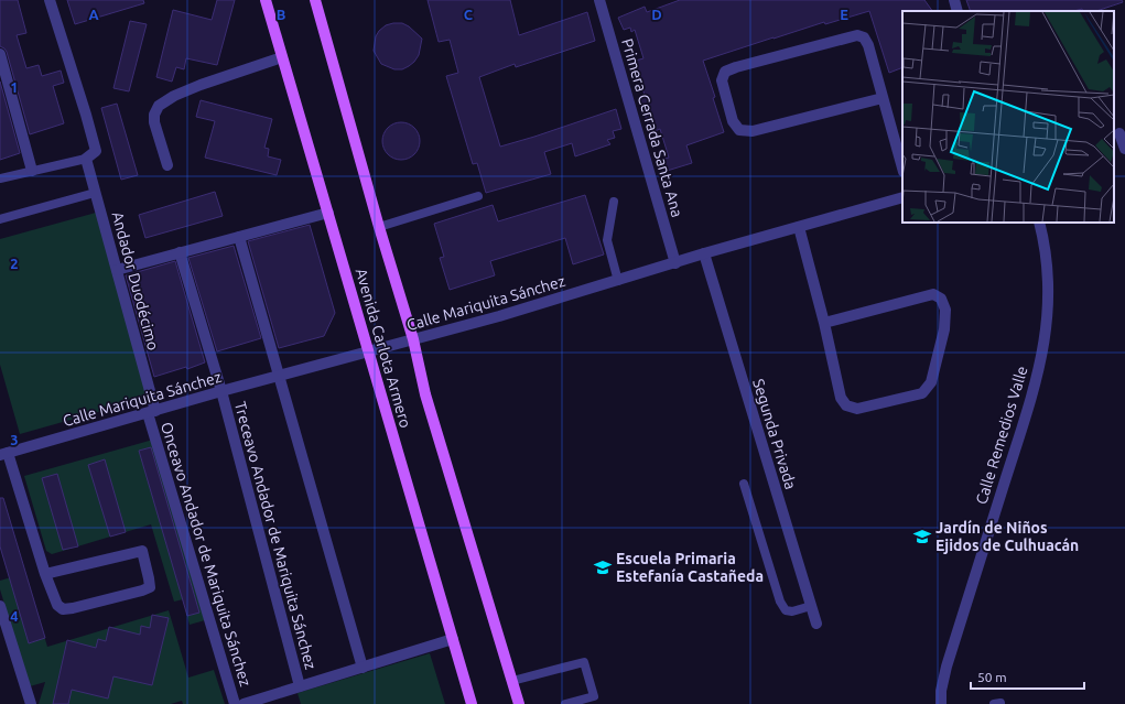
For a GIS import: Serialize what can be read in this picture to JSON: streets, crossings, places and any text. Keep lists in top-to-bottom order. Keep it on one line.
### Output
{"streets":{"main road":["Avenida Carlota Armero"],"street":["Primera Cerrada Santa Ana","Andador Duodécimo","Calle Mariquita Sánchez","Segunda Privada","Calle Remedios Valle","Treceavo Andador de Mariquita Sánchez","Onceavo Andador de Mariquita Sánchez"]},"crossings":[["Primera Cerrada Santa Ana","Calle Mariquita Sánchez"],["Andador Duodécimo","Calle Mariquita Sánchez"],["Andador Duodécimo","Onceavo Andador de Mariquita Sánchez"],["Calle Mariquita Sánchez","Avenida Carlota Armero"],["Calle Mariquita Sánchez","Segunda Privada"],["Calle Mariquita Sánchez","Treceavo Andador de Mariquita Sánchez"],["Calle Mariquita Sánchez","Onceavo Andador de Mariquita Sánchez"]],"places":{"school or university":["Jardín de Niños Ejidos de Culhuacán","Escuela Primaria Estefanía Castañeda"]},"scale_bar":"50 m","grid":{"columns":["A","B","C","D","E"],"rows":["1","2","3","4"]}}
